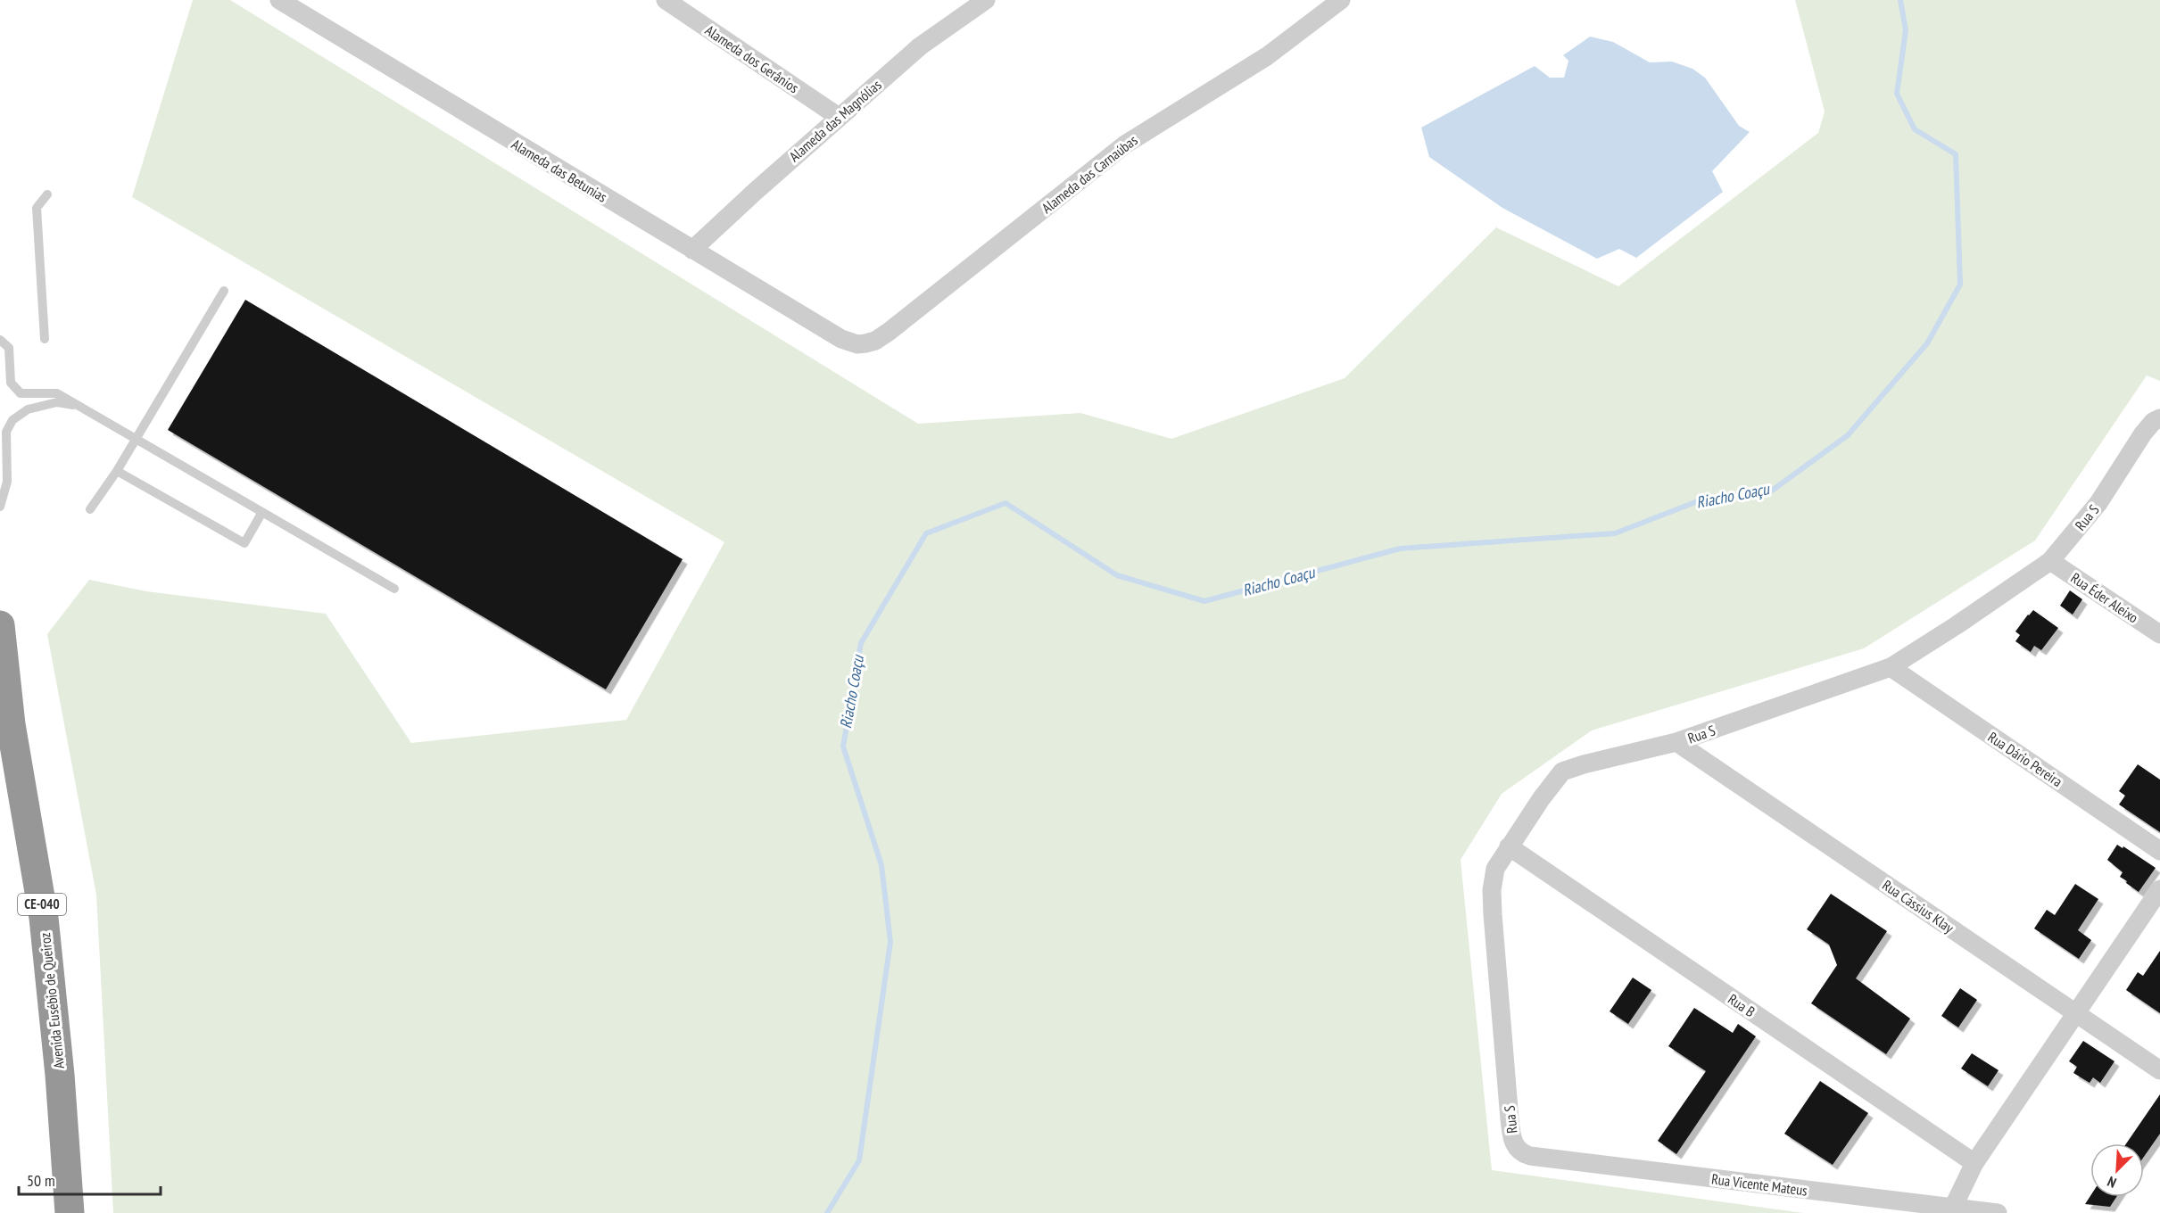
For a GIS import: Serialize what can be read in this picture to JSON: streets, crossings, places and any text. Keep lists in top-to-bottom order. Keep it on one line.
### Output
{"streets":{"highway":["CE-040","Avenida Eusébio de Queiroz"],"street":["Alameda dos Gerânios","Alameda das Magnólias","Alameda das Betunias","Alameda das Carnaúbas","Rua S","Rua Éder Aleixo","Rua Dário Pereira","Rua Cássius Klay","Rua B","Rua Vicente Mateus"]},"crossings":[["Alameda dos Gerânios","Alameda das Magnólias"],["Alameda das Magnólias","Alameda das Betunias"],["Alameda das Betunias","Alameda das Carnaúbas"],["Rua S","Rua Éder Aleixo"],["Rua S","Rua Dário Pereira"],["Rua S","Rua Cássius Klay"],["Rua S","Rua B"],["Rua S","Rua Vicente Mateus"]],"water":["Riacho Coaçu"],"scale_bar":"50 m","north":"bottom left"}
